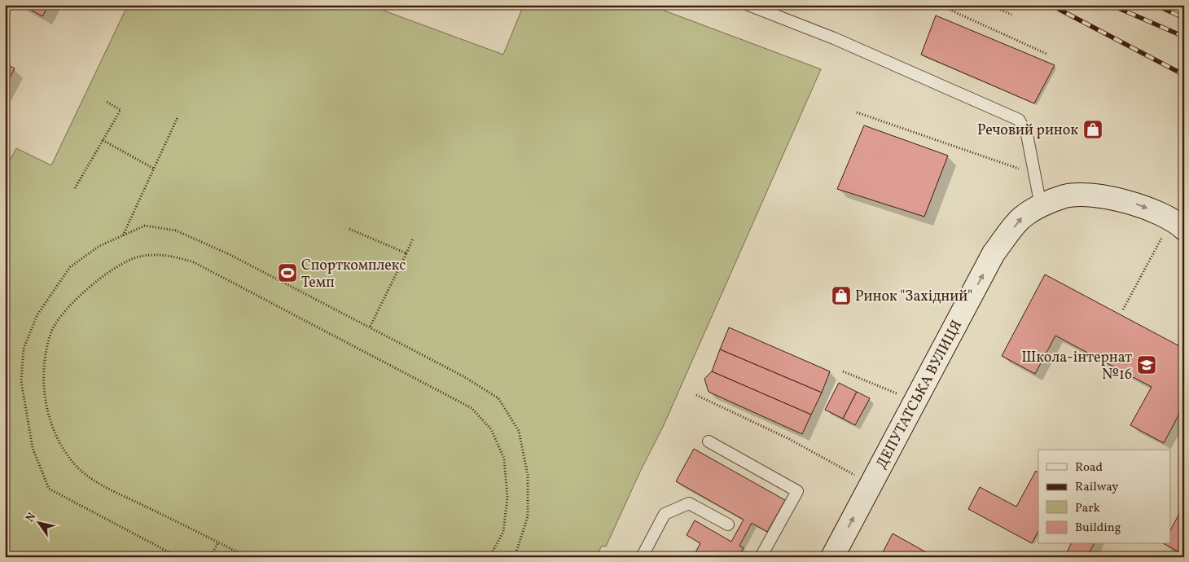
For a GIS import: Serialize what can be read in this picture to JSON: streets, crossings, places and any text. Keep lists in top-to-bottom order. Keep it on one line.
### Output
{"streets":{"main road":["ДЕПУТАТСЬКА ВУЛИЦЯ"]},"one_way":["ДЕПУТАТСЬКА ВУЛИЦЯ"],"places":{"shop":["Речовий ринок","Ринок \"Західний\""],"sports":["Спорткомплекс Темп"],"school or university":["Школа-інтернат №16"]},"legend":["Road","Railway","Park","Building"],"north":"top left"}
